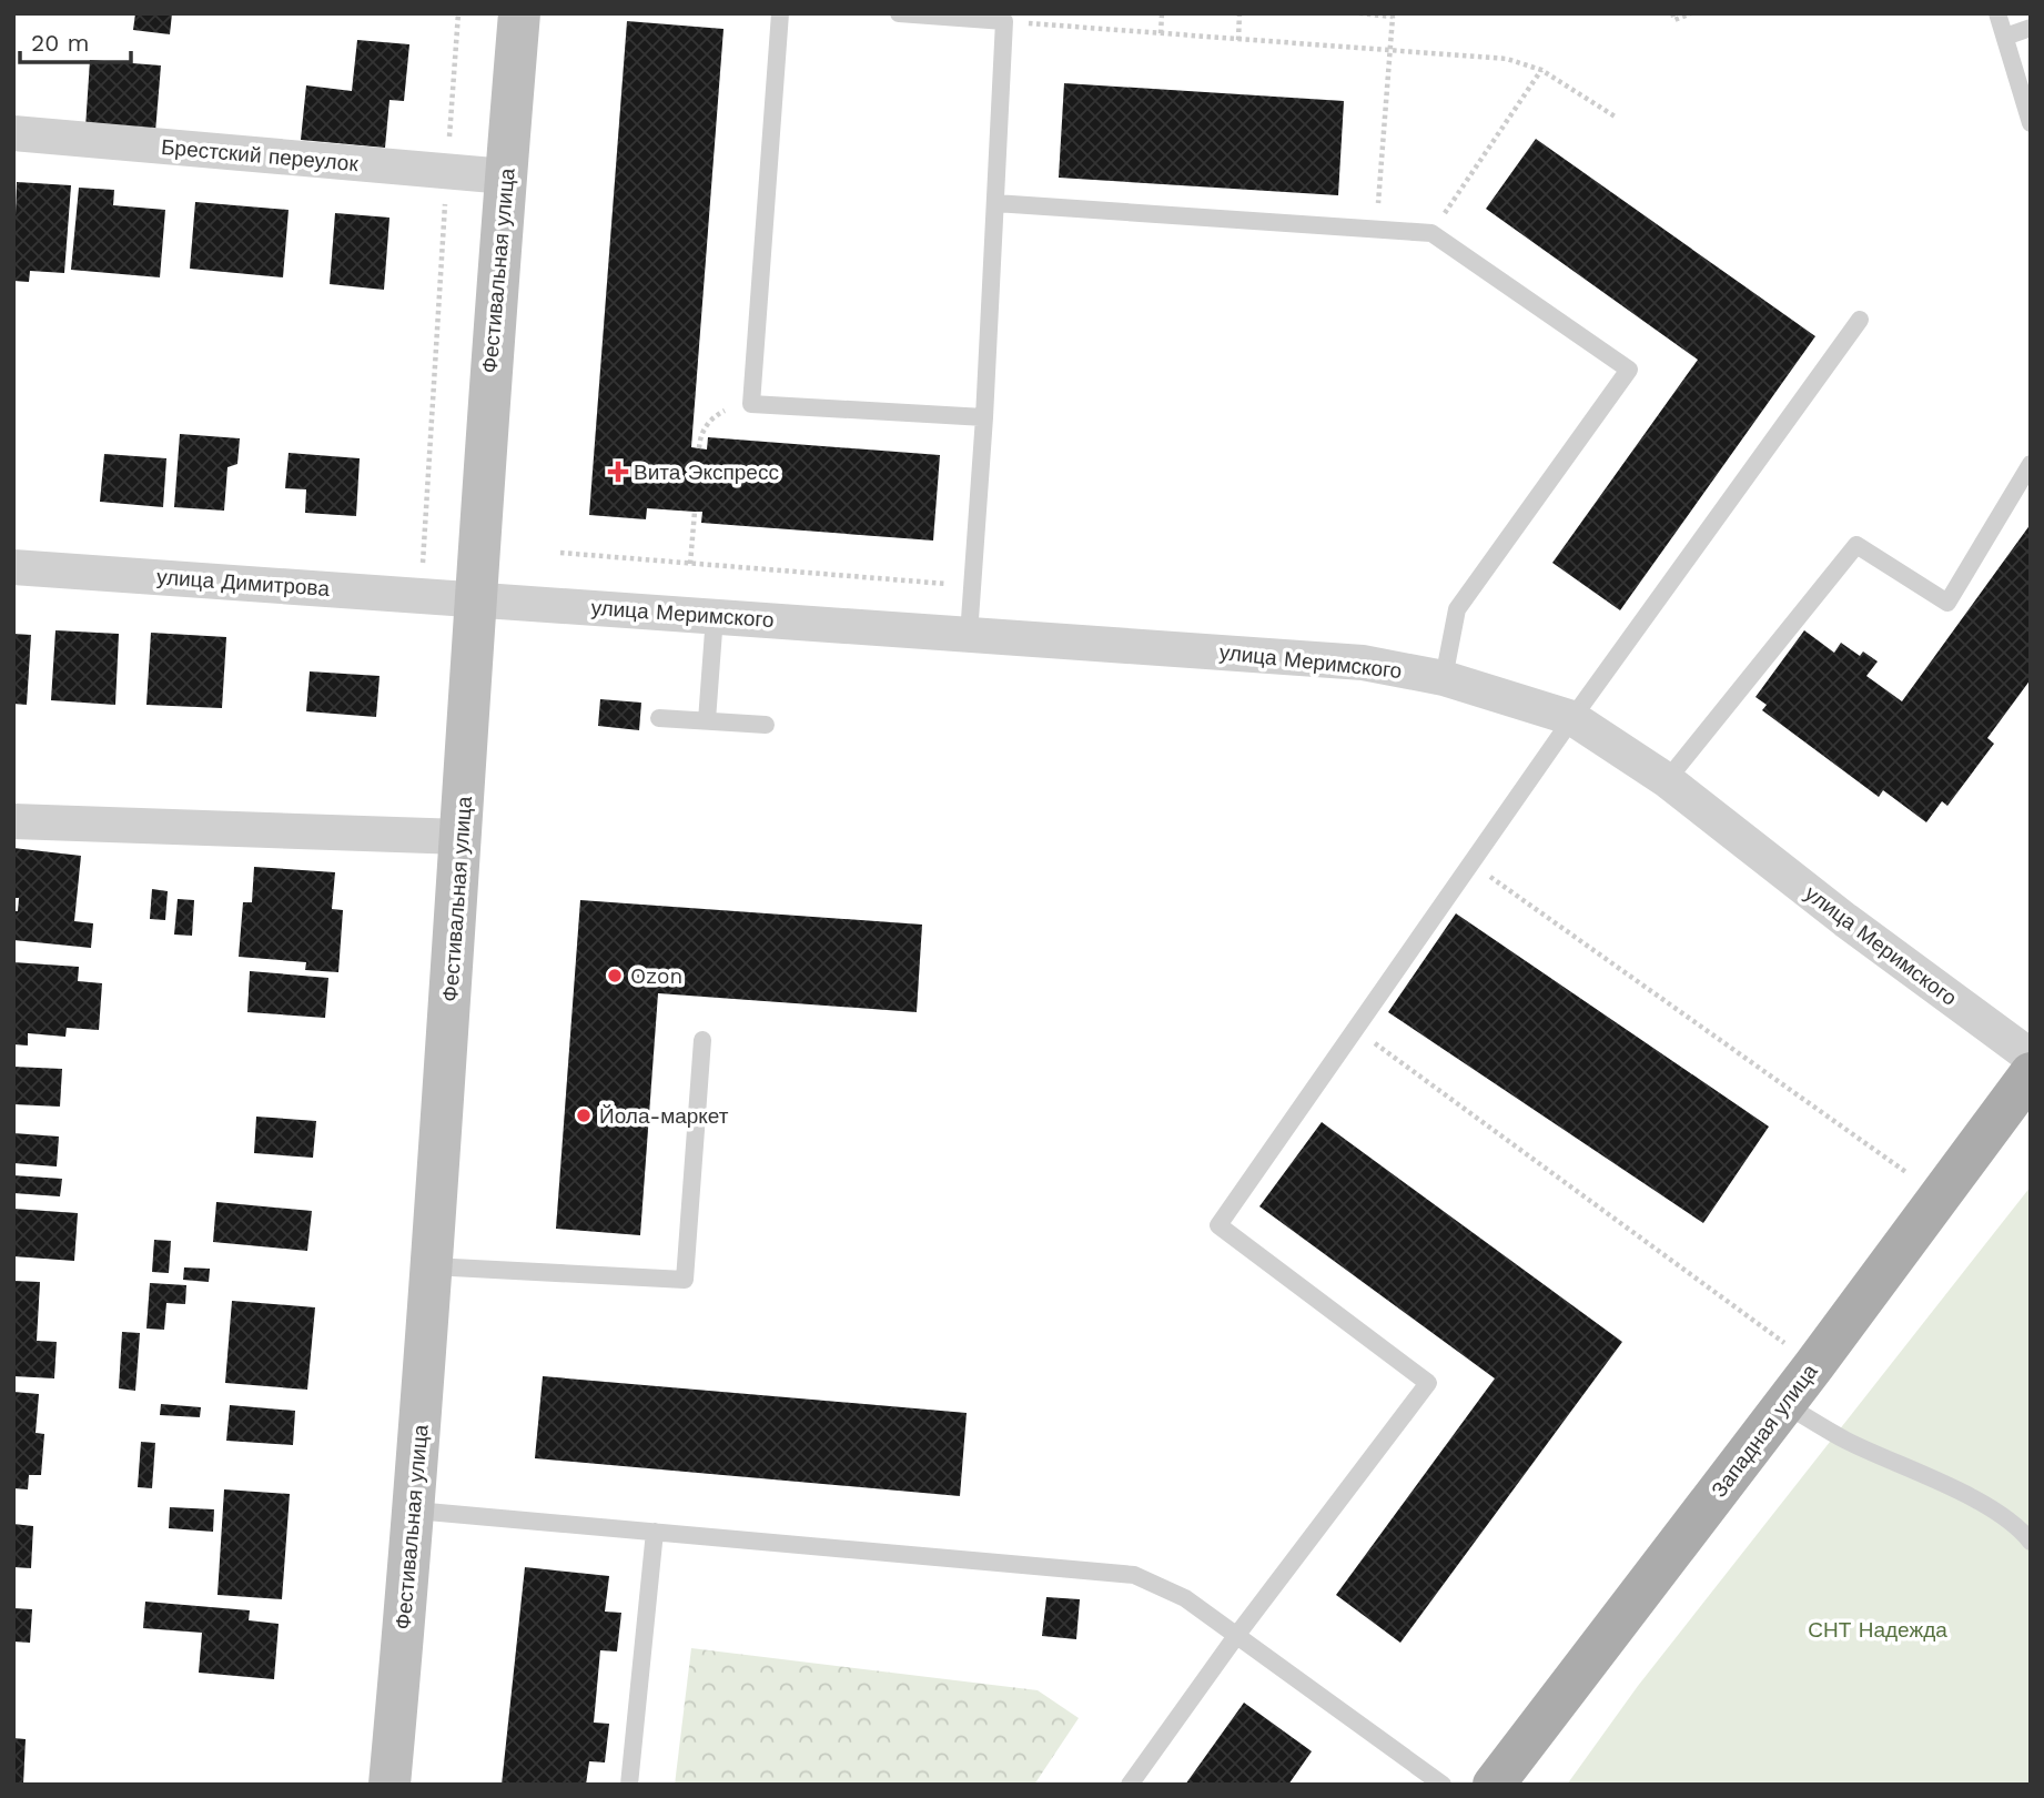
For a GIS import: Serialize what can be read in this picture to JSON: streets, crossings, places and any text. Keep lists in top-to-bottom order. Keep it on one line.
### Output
{"streets":{"main road":["Западная улица"],"street":["Брестский переулок","Фестивальная улица","улица Димитрова","улица Меримского"]},"crossings":[["Брестский переулок","Фестивальная улица"],["Фестивальная улица","улица Димитрова"],["Фестивальная улица","улица Меримского"],["улица Димитрова","улица Меримского"]],"parks":["СНТ Надежда"],"places":{"health":["Вита Экспресс"],"other":["Ozon","Йола-маркет"]},"scale_bar":"20 m"}
